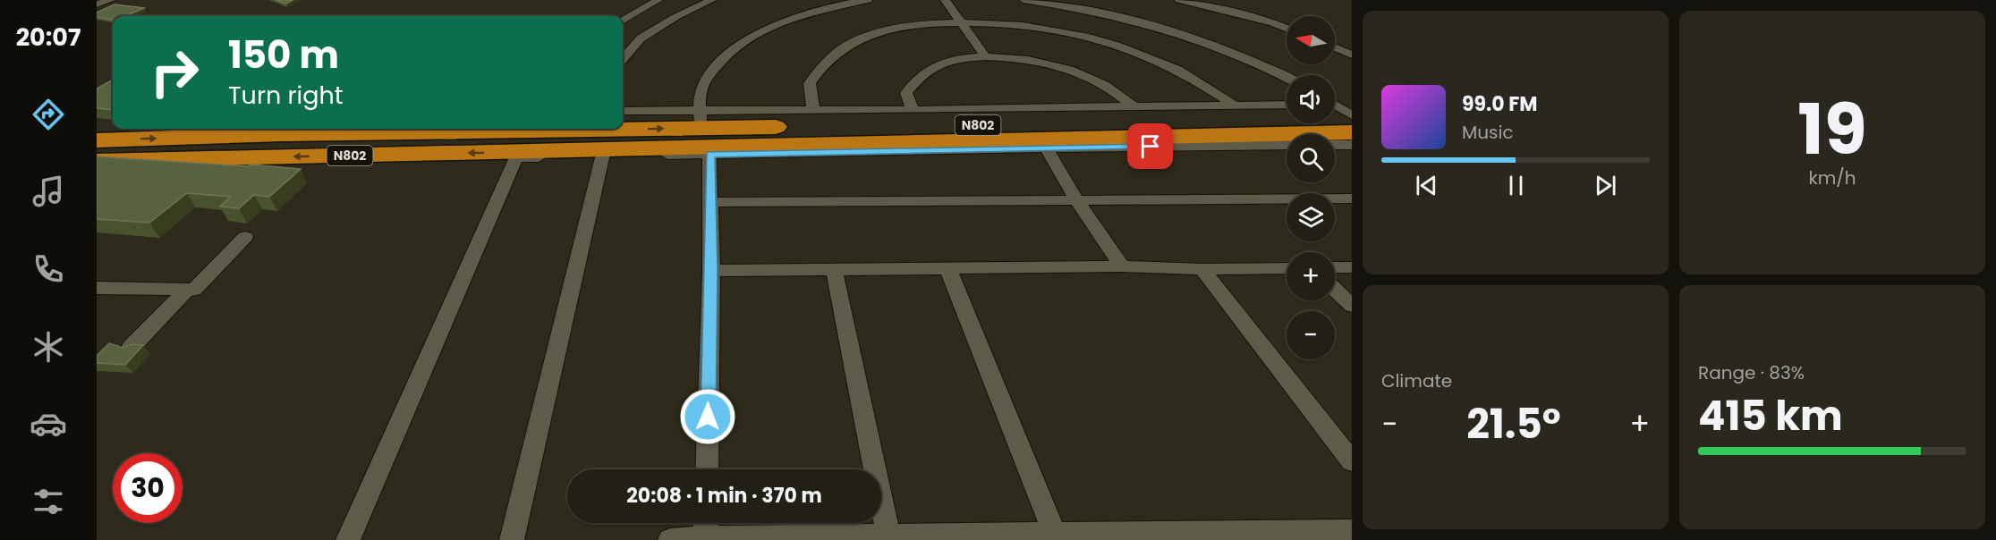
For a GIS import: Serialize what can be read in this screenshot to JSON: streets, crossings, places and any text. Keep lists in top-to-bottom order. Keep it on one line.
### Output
{"streets":{"highway":["N802"]},"north":"left","page":{"tabs":"20:07","tile":[["19","km/h"],"Climate",["Range · 83%","415 km"]],"map_buttons":["+","−"],"turn":["150 m","Turn right"],"song":["99.0 FM","Music"],"heat":["−","21.5°","+"],"limit":"30","trip":"20:08 · 1 min · 370 m"}}
